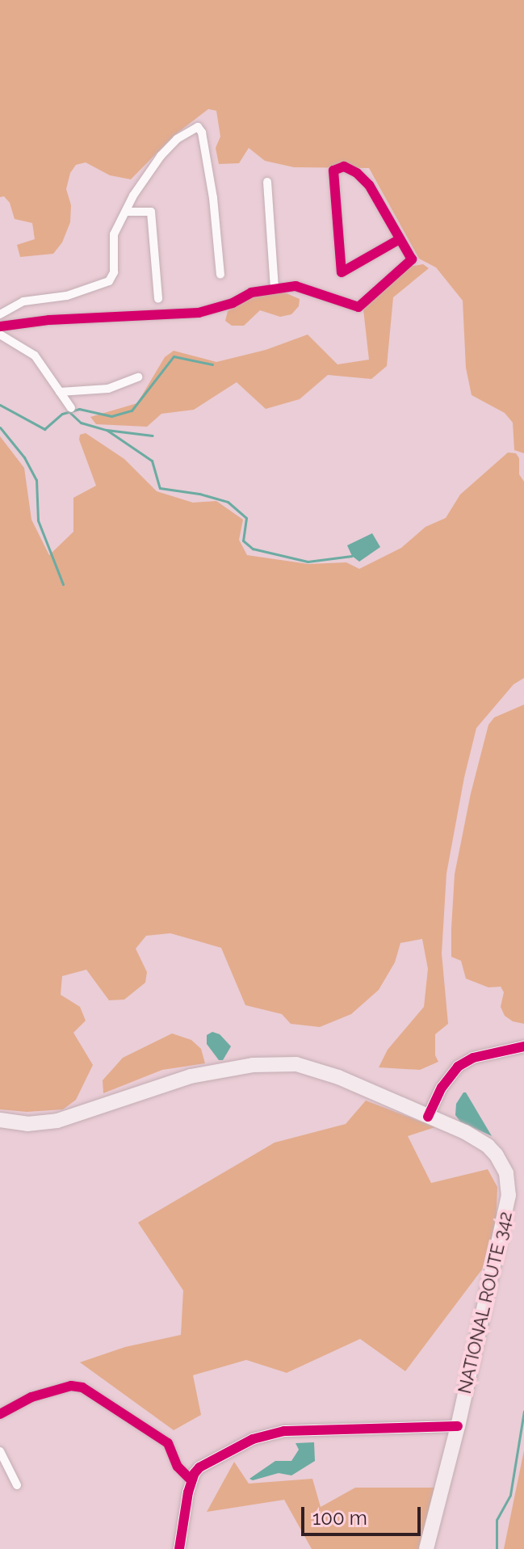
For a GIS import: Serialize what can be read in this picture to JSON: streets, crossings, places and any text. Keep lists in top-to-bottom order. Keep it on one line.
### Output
{"streets":{"highway":["NATIONAL ROUTE 342"]},"scale_bar":"100 m"}
